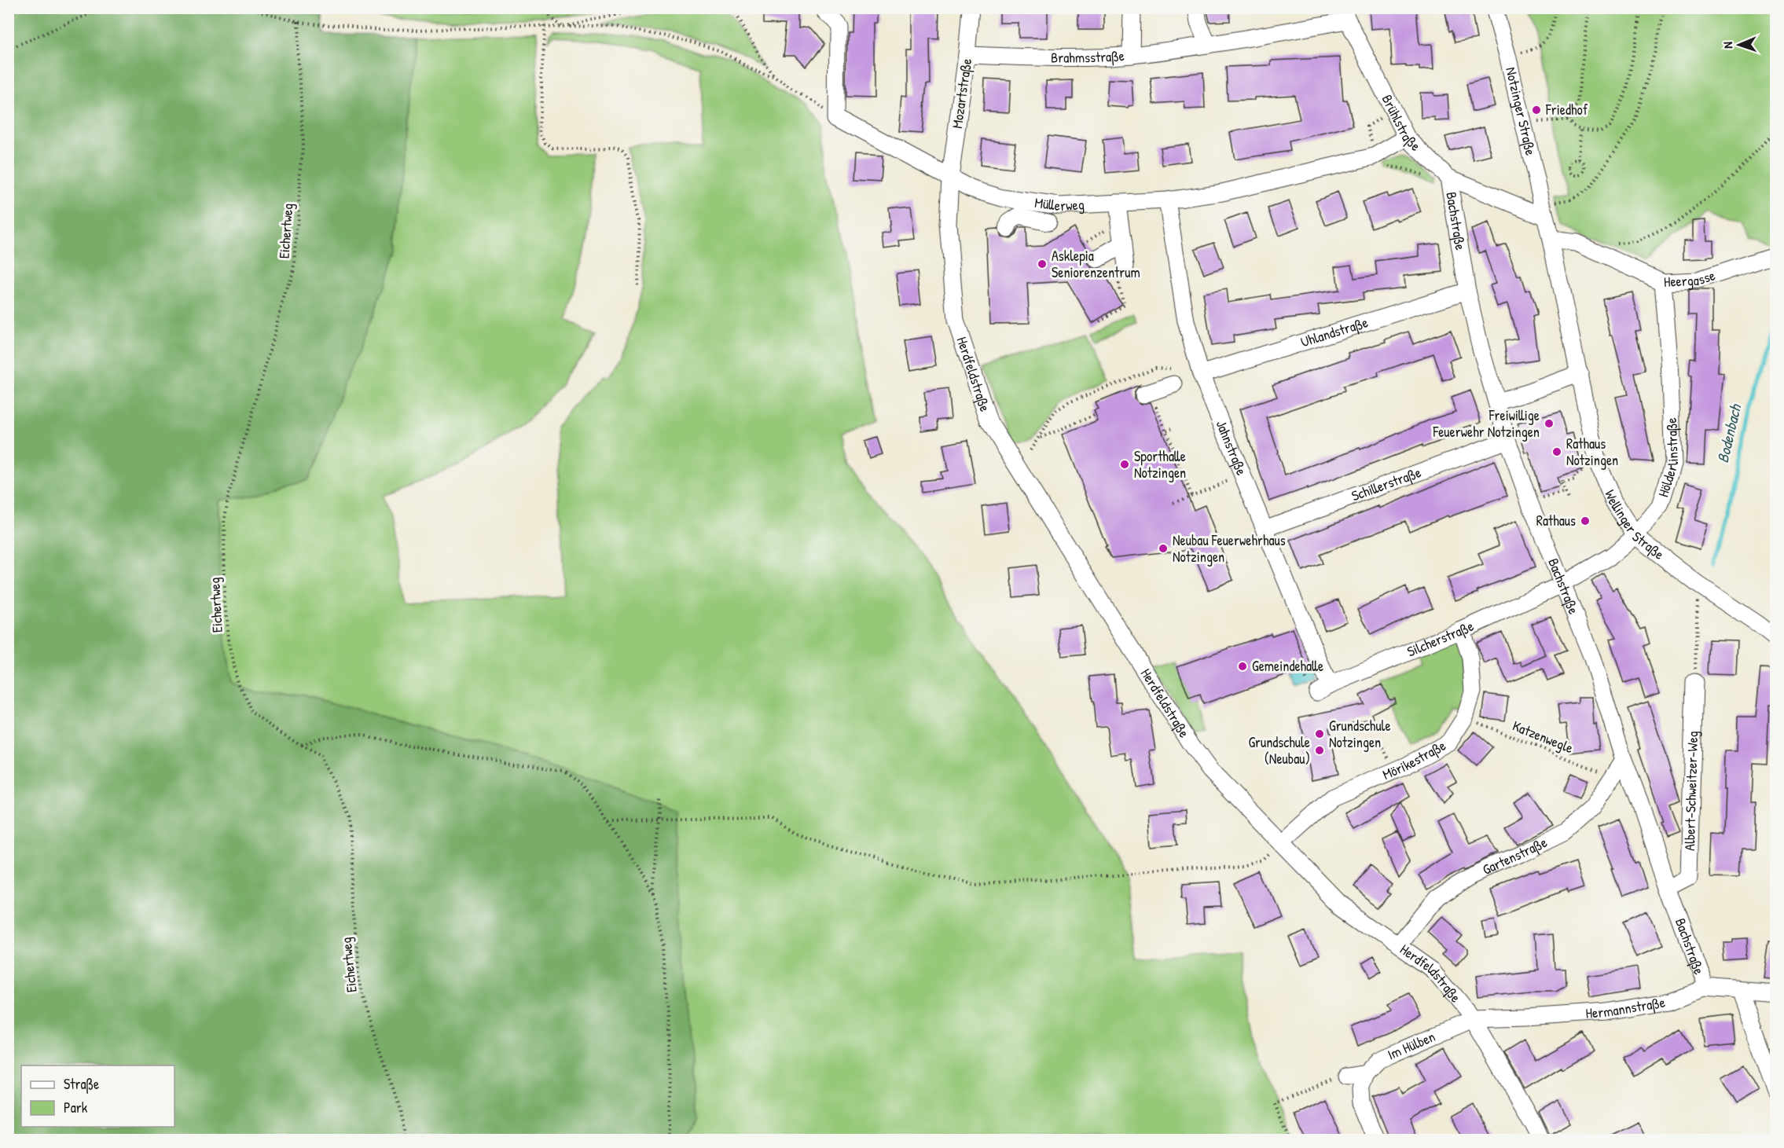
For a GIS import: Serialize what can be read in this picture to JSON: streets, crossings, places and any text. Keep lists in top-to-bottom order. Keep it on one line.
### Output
{"streets":{"street":["Brahmsstraße","Mozartstraße","Notzinger Straße","Brühlstraße","Müllerweg","Bachstraße","Heergasse","Uhlandstraße","Herdfeldstraße","Jahnstraße","Hölderlinstraße","Schillerstraße","Wellinger Straße","Silcherstraße","Mörikestraße","Albert-Schweitzer-Weg","Gartenstraße","Hermannstraße","Im Hülben"],"path":["Eichertweg","Katzenwegle"]},"crossings":[["Brahmsstraße","Mozartstraße"],["Brahmsstraße","Brühlstraße"],["Mozartstraße","Müllerweg"],["Mozartstraße","Herdfeldstraße"],["Notzinger Straße","Brühlstraße"],["Notzinger Straße","Wellinger Straße"],["Brühlstraße","Müllerweg"],["Brühlstraße","Bachstraße"],["Brühlstraße","Wellinger Straße"],["Müllerweg","Herdfeldstraße"],["Müllerweg","Jahnstraße"],["Bachstraße","Uhlandstraße"],["Bachstraße","Hölderlinstraße"],["Bachstraße","Schillerstraße"],["Bachstraße","Silcherstraße"],["Bachstraße","Albert-Schweitzer-Weg"],["Bachstraße","Gartenstraße"],["Bachstraße","Hermannstraße"],["Heergasse","Hölderlinstraße"],["Heergasse","Wellinger Straße"],["Uhlandstraße","Jahnstraße"],["Herdfeldstraße","Mörikestraße"],["Herdfeldstraße","Gartenstraße"],["Herdfeldstraße","Hermannstraße"],["Herdfeldstraße","Im Hülben"],["Jahnstraße","Schillerstraße"],["Jahnstraße","Silcherstraße"],["Hölderlinstraße","Wellinger Straße"],["Hölderlinstraße","Silcherstraße"],["Silcherstraße","Mörikestraße"],["Katzenwegle","Mörikestraße"],["Katzenwegle","Gartenstraße"],["Hermannstraße","Im Hülben"]],"water":["Bodenbach"],"places":["Friedhof","Asklepia Seniorenzentrum","Freiwillige Feuerwehr Notzingen","Rathaus Notzingen","Sporthalle Notzingen","Rathaus","Neubau Feuerwehrhaus Notzingen","Gemeindehalle","Grundschule Notzingen","Grundschule (Neubau)"],"legend":["Straße","Park"],"north":"left"}
